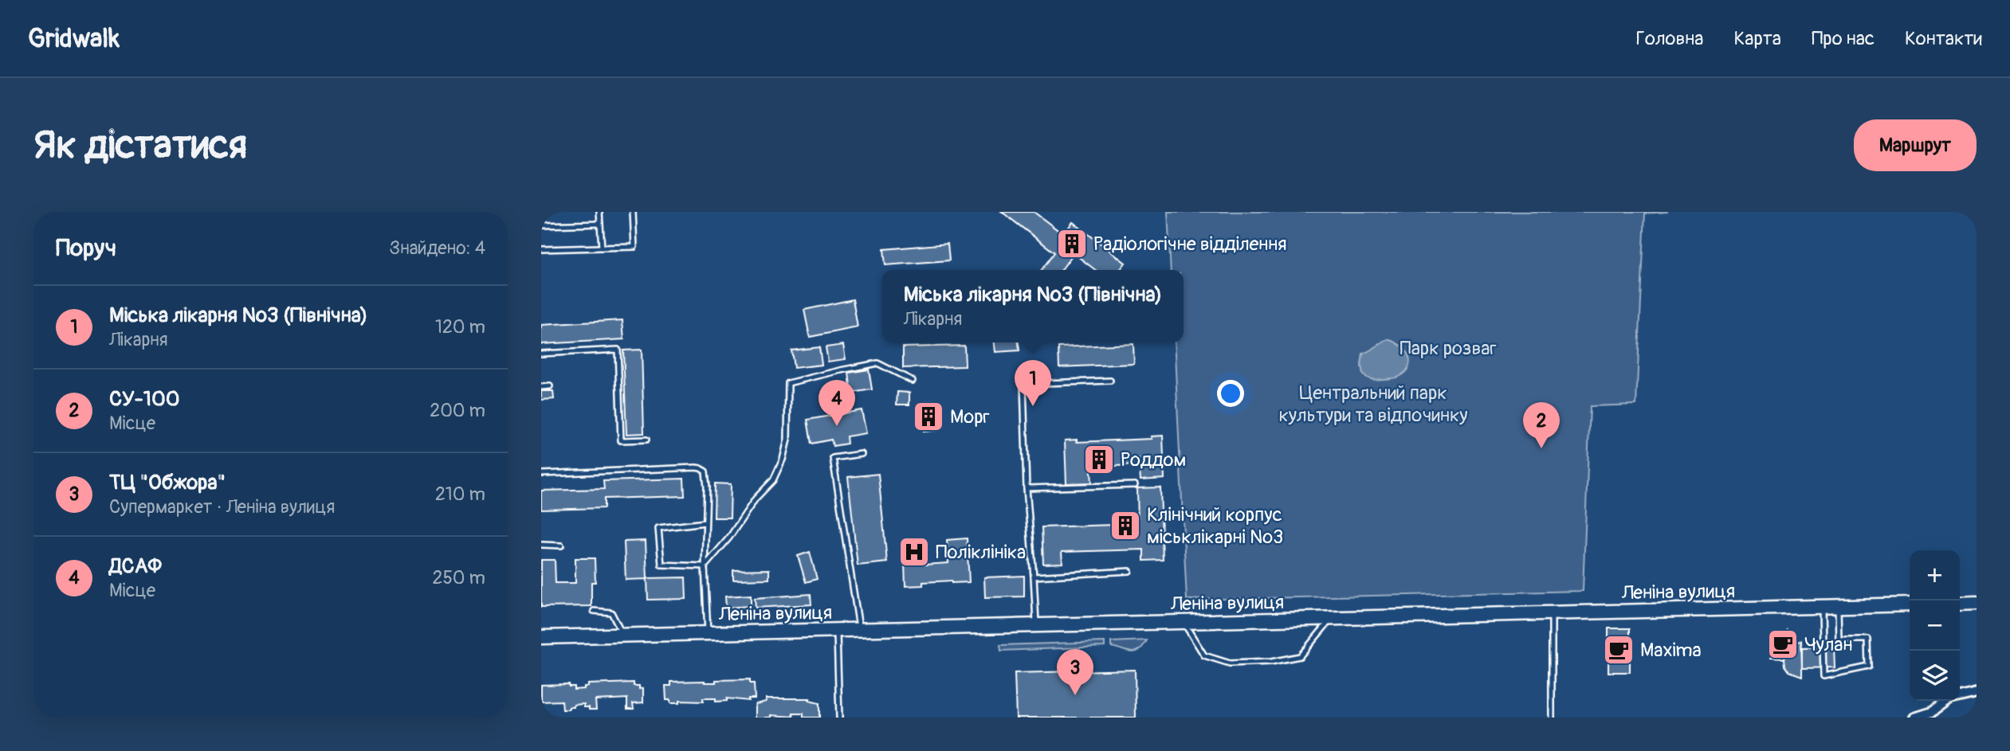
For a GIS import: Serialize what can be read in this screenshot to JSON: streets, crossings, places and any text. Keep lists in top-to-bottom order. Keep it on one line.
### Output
{"streets":{"main road":["Леніна вулиця"]},"parks":["Парк розваг","Центральний парк культури та відпочинку"],"places":{"building":["Радіологічне відділення","Морг","Роддом","Клінічний корпус міськлікарні №3"],"hospital":["Поліклініка"],"cafe":["Чулан","Maxima"]},"page":{"header":"Gridwalk","nav":["Головна","Карта","Про нас","Контакти"],"buttons":"Маршрут","title":"Як дістатися","heading":["Поруч","Знайдено: 4"],"popup":["Міська лікарня №3 (Північна)","Лікарня"],"list":[{"mark":"1","name":"Міська лікарня №3 (Північна)","note":"Лікарня","value":"120 m"},{"mark":"2","name":"СУ-100","note":"Місце","value":"200 m"},{"mark":"3","name":"ТЦ \"Обжора\"","note":"Супермаркет · Леніна вулиця","value":"210 m"},{"mark":"4","name":"ДСАФ","note":"Місце","value":"250 m"}],"pins":["1","4","2","3"],"map_buttons":["+","−"]}}
